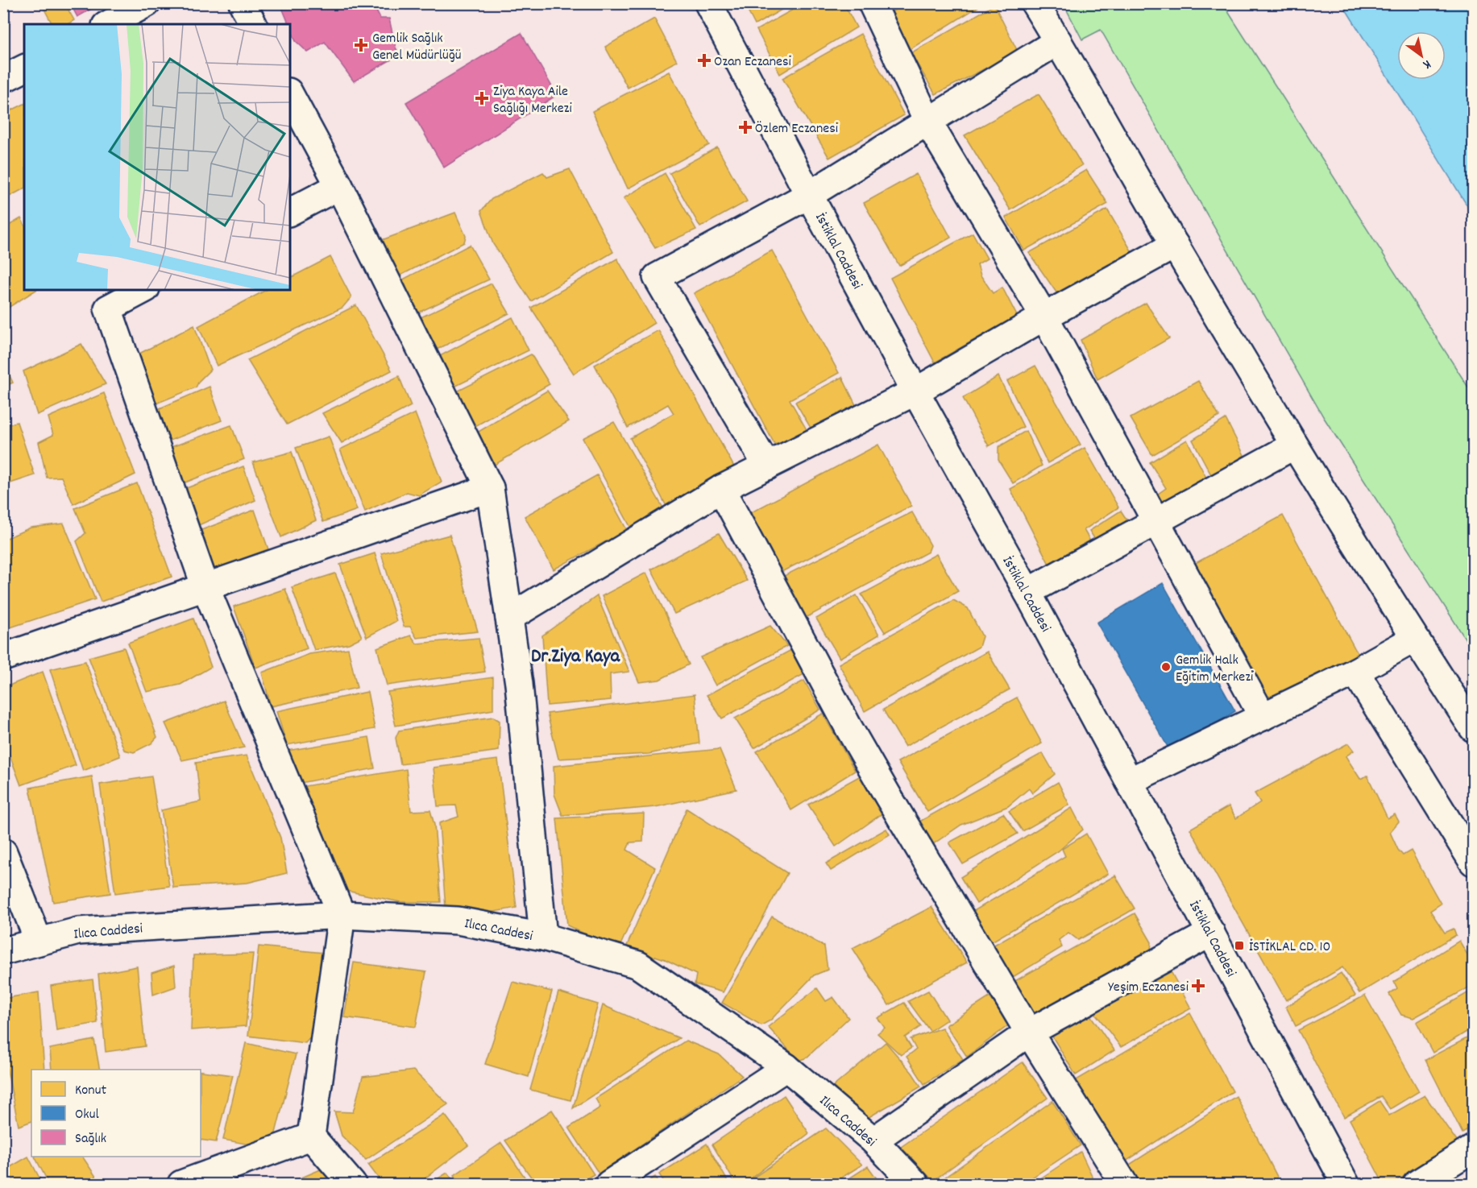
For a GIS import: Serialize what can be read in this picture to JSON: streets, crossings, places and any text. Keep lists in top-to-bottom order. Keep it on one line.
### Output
{"streets":{"street":["İstiklal Caddesi","Ilıca Caddesi"]},"districts":["Dr.Ziya Kaya"],"places":{"health":["Gemlik Sağlık Genel Müdürlüğü","Ozan Eczanesi","Ziya Kaya Aile Sağlığı Merkezi","Özlem Eczanesi","Yeşim Eczanesi"],"other":["Gemlik Halk Eğitim Merkezi"],"transit":["İSTİKLAL CD. 10"]},"legend":["Konut","Okul","Sağlık"],"north":"bottom right"}
